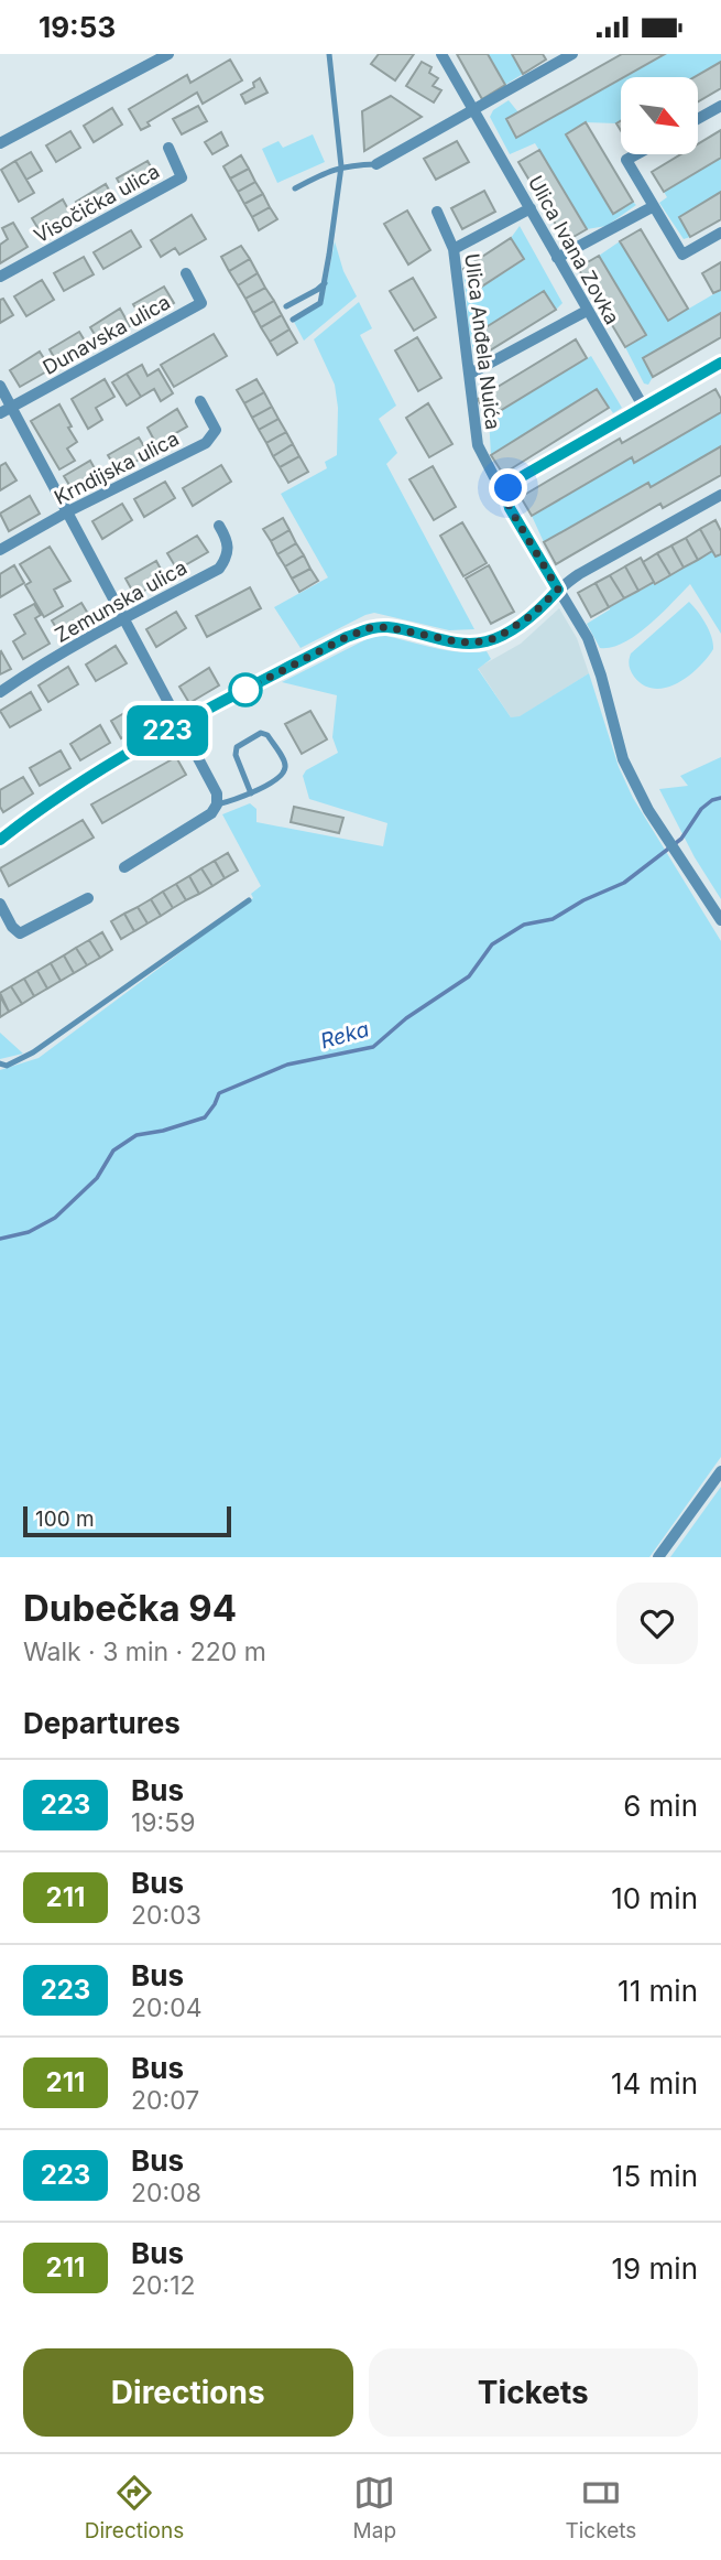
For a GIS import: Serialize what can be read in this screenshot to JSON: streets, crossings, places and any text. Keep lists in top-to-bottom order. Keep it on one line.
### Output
{"streets":{"street":["Visočička ulica","Ulica Ivana Zovka","Dunavska ulica","Ulica Anđela Nuića","Krndijska ulica","Zemunska ulica"]},"water":["Reka"],"lines":["bus line 223"],"scale_bar":"100 m","north":"bottom right","page":{"status":"19:53","on_map":"223","scale":"100 m","heading":[["Dubečka 94","Walk · 3 min · 220 m"],"Departures"],"list":[{"mark":"223","name":"Bus","note":"19:59","value":"6 min"},{"mark":"211","name":"Bus","note":"20:03","value":"10 min"},{"mark":"223","name":"Bus","note":"20:04","value":"11 min"},{"mark":"211","name":"Bus","note":"20:07","value":"14 min"},{"mark":"223","name":"Bus","note":"20:08","value":"15 min"},{"mark":"211","name":"Bus","note":"20:12","value":"19 min"}],"buttons":["Directions","Tickets"],"tabs":["Directions","Map","Tickets"]}}
